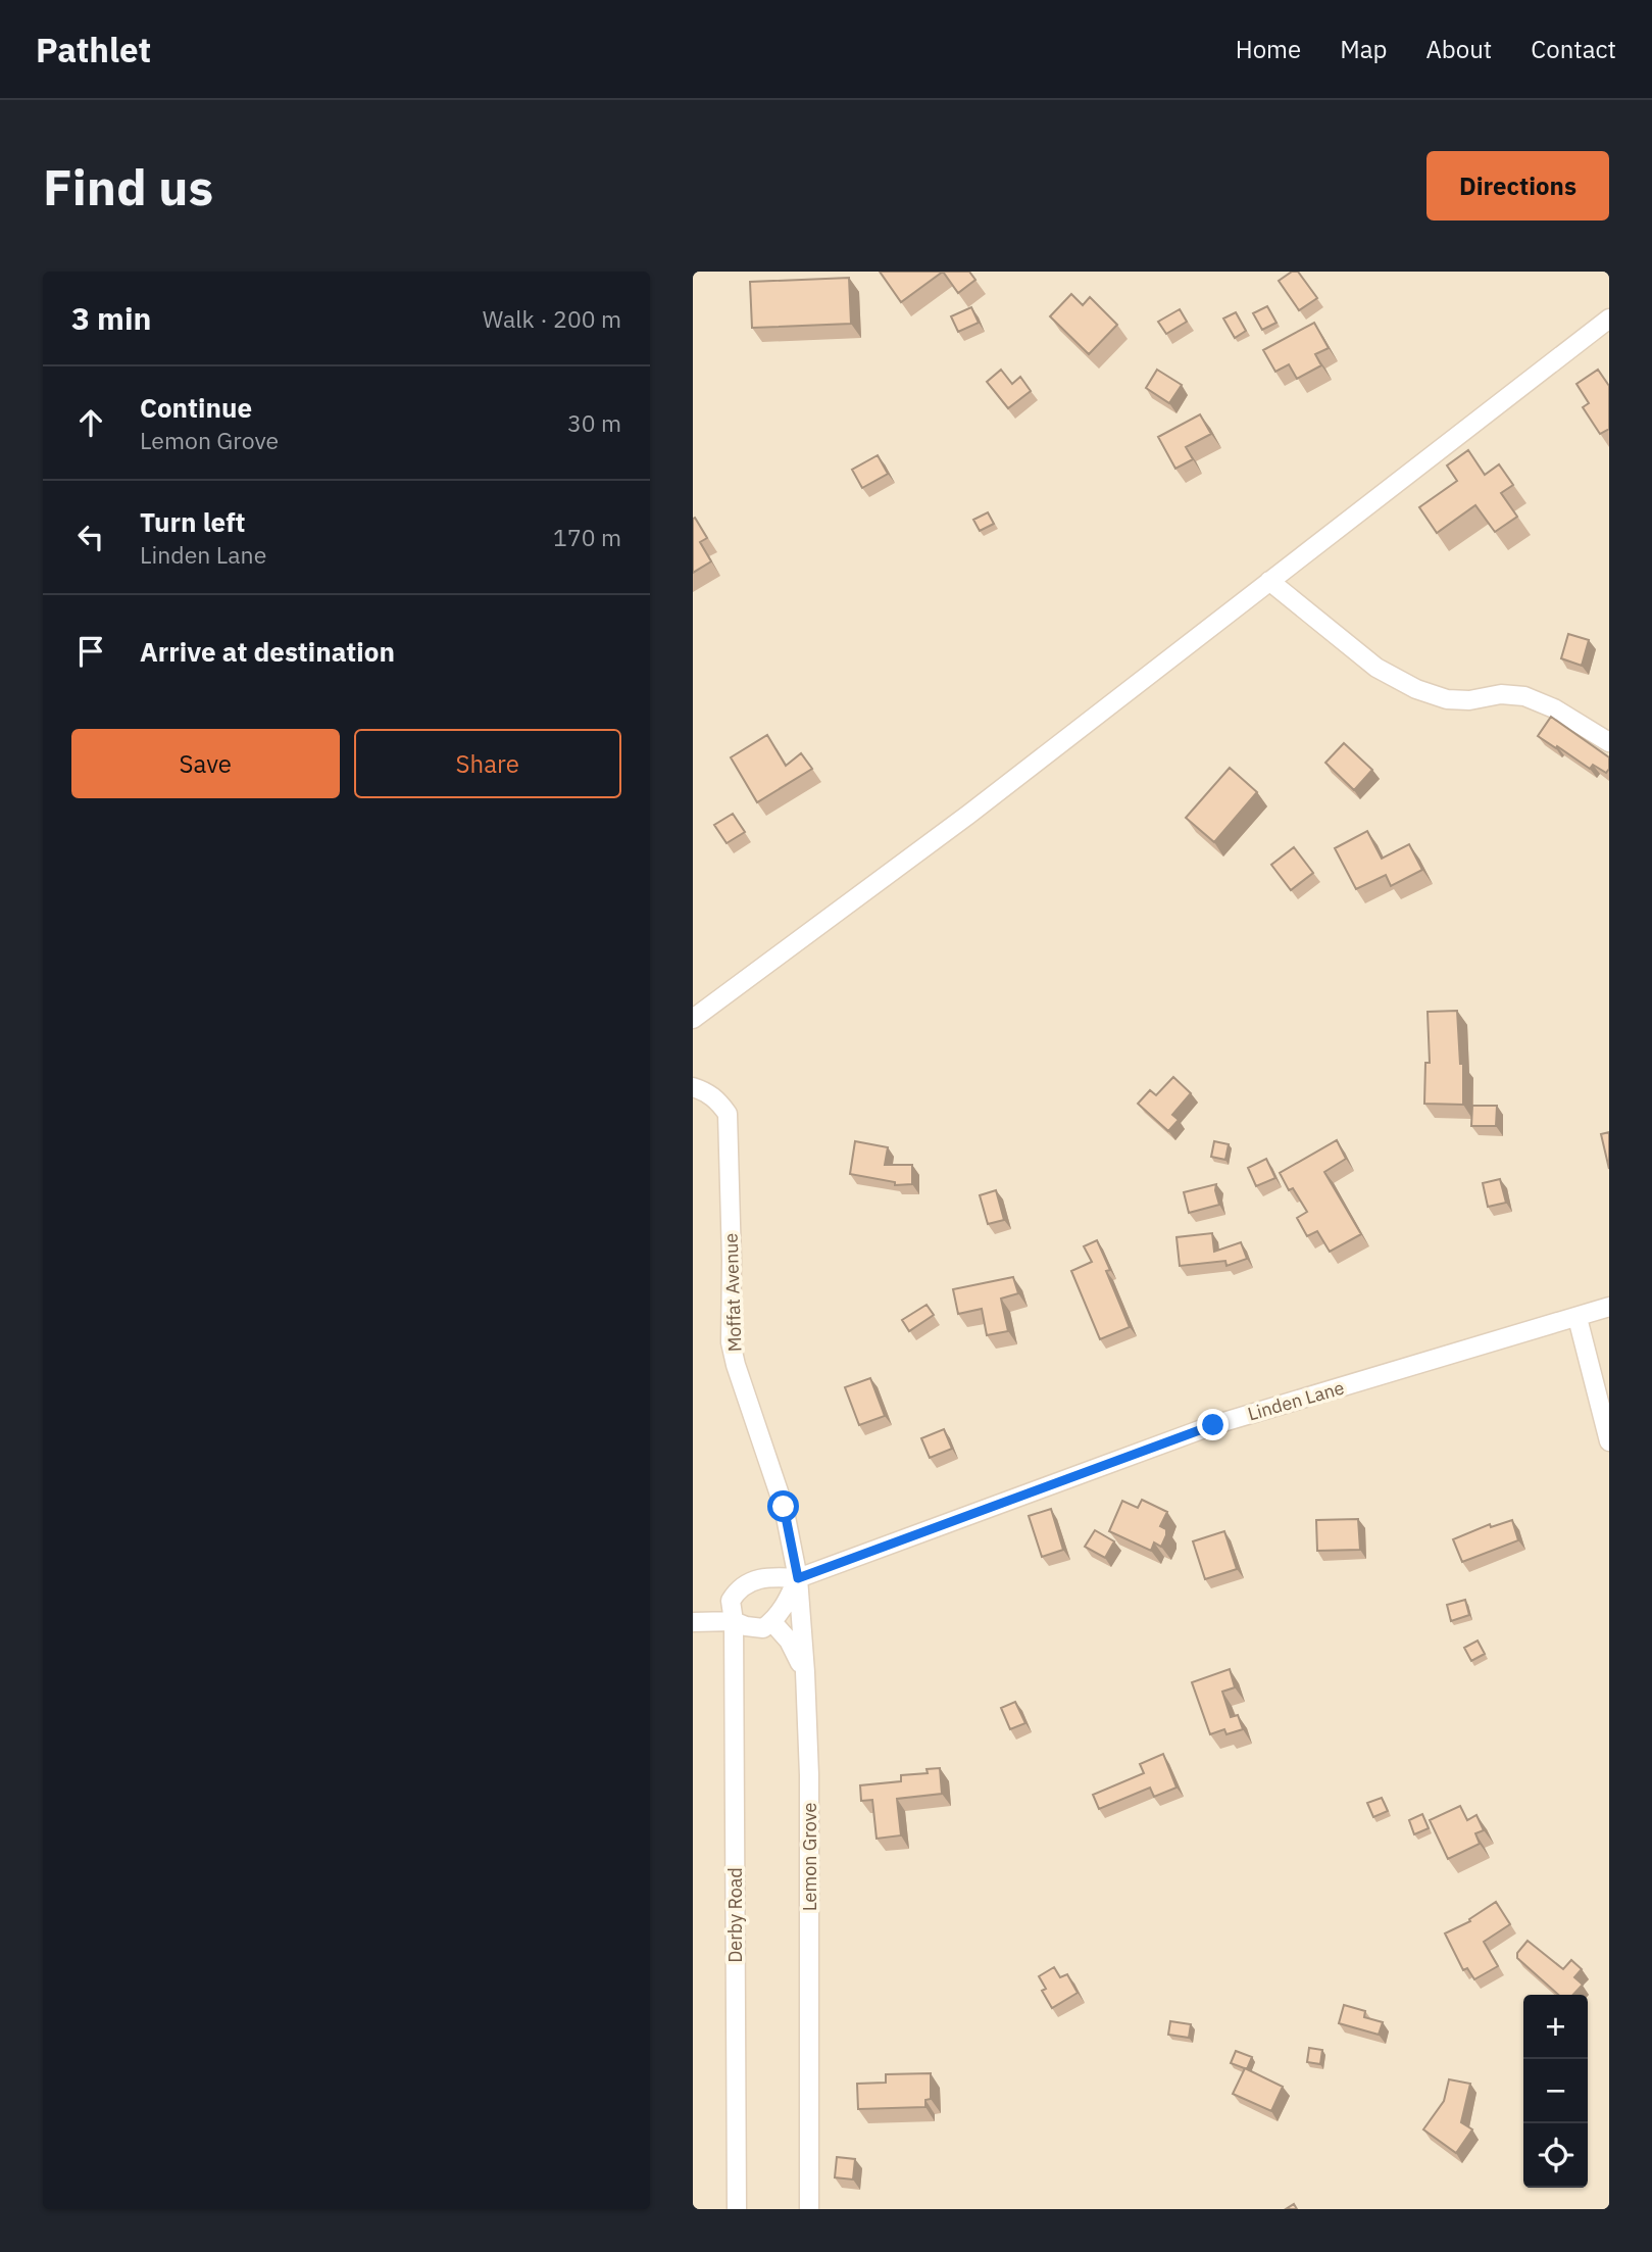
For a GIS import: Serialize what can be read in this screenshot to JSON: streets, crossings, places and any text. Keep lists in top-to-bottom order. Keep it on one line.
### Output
{"streets":{"street":["Moffat Avenue","Linden Lane","Lemon Grove","Derby Road"]},"crossings":[["Moffat Avenue","Lemon Grove"],["Linden Lane","Lemon Grove"],["Linden Lane","Derby Road"]],"page":{"header":"Pathlet","nav":["Home","Map","About","Contact"],"buttons":["Directions",["Save","Share"]],"title":"Find us","heading":["3 min","Walk · 200 m"],"list":[["Continue","Lemon Grove","30 m"],["Turn left","Linden Lane","170 m"],"Arrive at destination"],"map_buttons":["+","−"]}}
